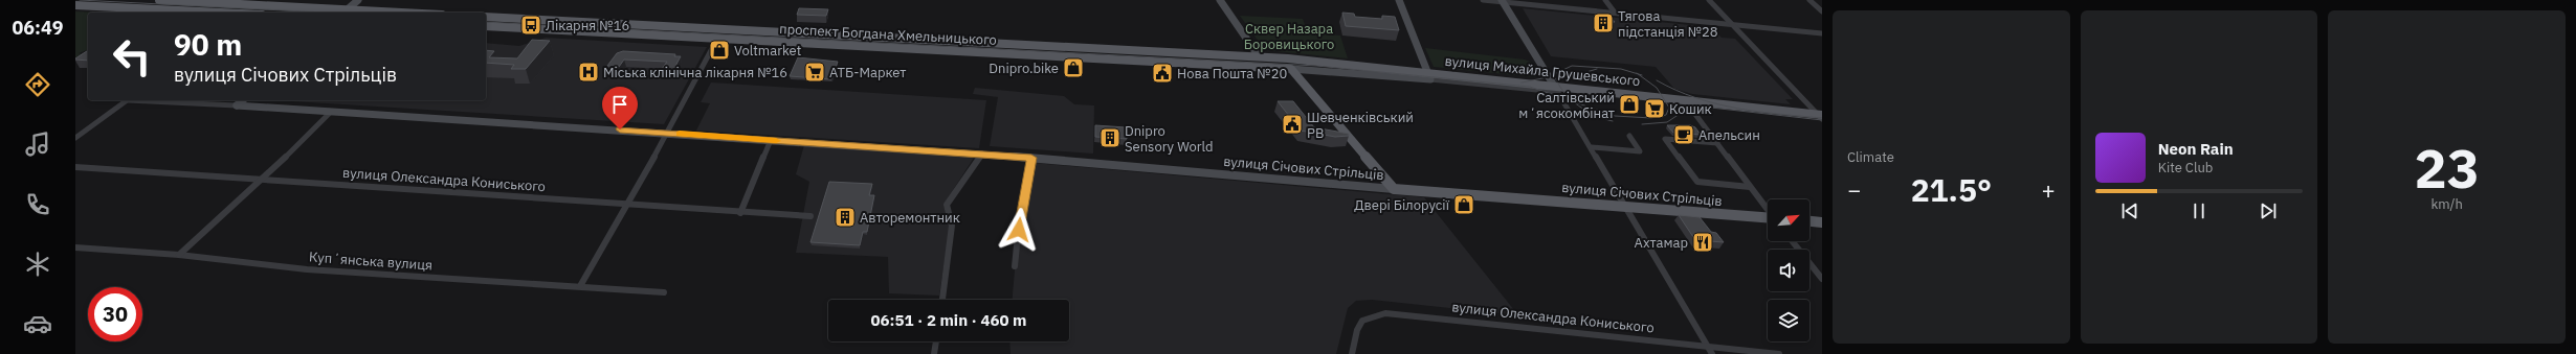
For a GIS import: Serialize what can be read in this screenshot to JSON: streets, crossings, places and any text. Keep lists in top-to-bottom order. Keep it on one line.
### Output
{"streets":{"main road":["проспект Богдана Хмельницького","вулиця Михайла Грушевського","вулиця Січових Стрільців"],"street":["вулиця Олександра Кониського","Купʼянська вулиця"]},"crossings":[["проспект Богдана Хмельницького","вулиця Михайла Грушевського"]],"parks":["Сквер Назара Боровицького"],"places":{"building":["Тягова пiдстанцiя №28","Dnipro Sensory World","Авторемонтник"],"bus stop":["Лікарня №16"],"shop":["Voltmarket","Dnipro.bike","Салтівський мʼясокомбінат","Двері Білорусії"],"hospital":["Міська клінічна лікарня №16"],"supermarket":["АТБ-Маркет","Кошик"],"public building":["Нова Пошта №20","Шевченківський РВ"],"cafe":["Апельсин"],"restaurant":["Ахтамар"]},"north":"top right","page":{"tabs":"06:49","tile":["Climate",["23","km/h"]],"turn":["90 m","вулиця Січових Стрільців"],"song":["Neon Rain","Kite Club"],"heat":["−","21.5°","+"],"limit":"30","trip":"06:51 · 2 min · 460 m"}}
